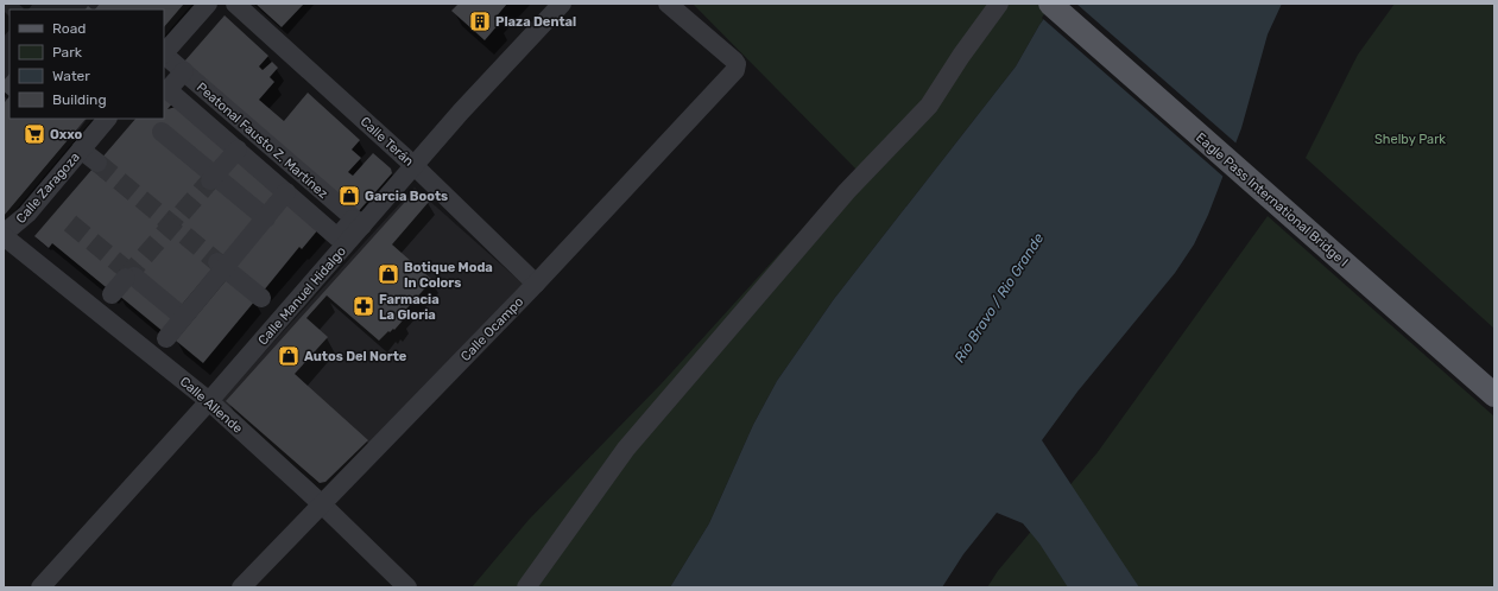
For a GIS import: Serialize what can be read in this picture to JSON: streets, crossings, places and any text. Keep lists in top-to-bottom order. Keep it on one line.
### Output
{"streets":{"main road":["Eagle Pass International Bridge I"],"street":["Peatonal Fausto Z. Martínez","Calle Terán","Calle Zaragoza","Calle Manuel Hidalgo","Calle Ocampo","Calle Allende"]},"crossings":[["Peatonal Fausto Z. Martínez","Calle Manuel Hidalgo"],["Calle Terán","Calle Manuel Hidalgo"],["Calle Terán","Calle Ocampo"],["Calle Zaragoza","Calle Allende"],["Calle Manuel Hidalgo","Calle Allende"],["Calle Ocampo","Calle Allende"]],"water":["Río Bravo / Rio Grande"],"parks":["Shelby Park"],"places":{"building":["Plaza Dental"],"supermarket":["Oxxo"],"shop":["Garcia Boots","Botique Moda In Colors","Autos Del Norte"],"pharmacy":["Farmacia La Gloria"]},"legend":["Road","Park","Water","Building"]}
